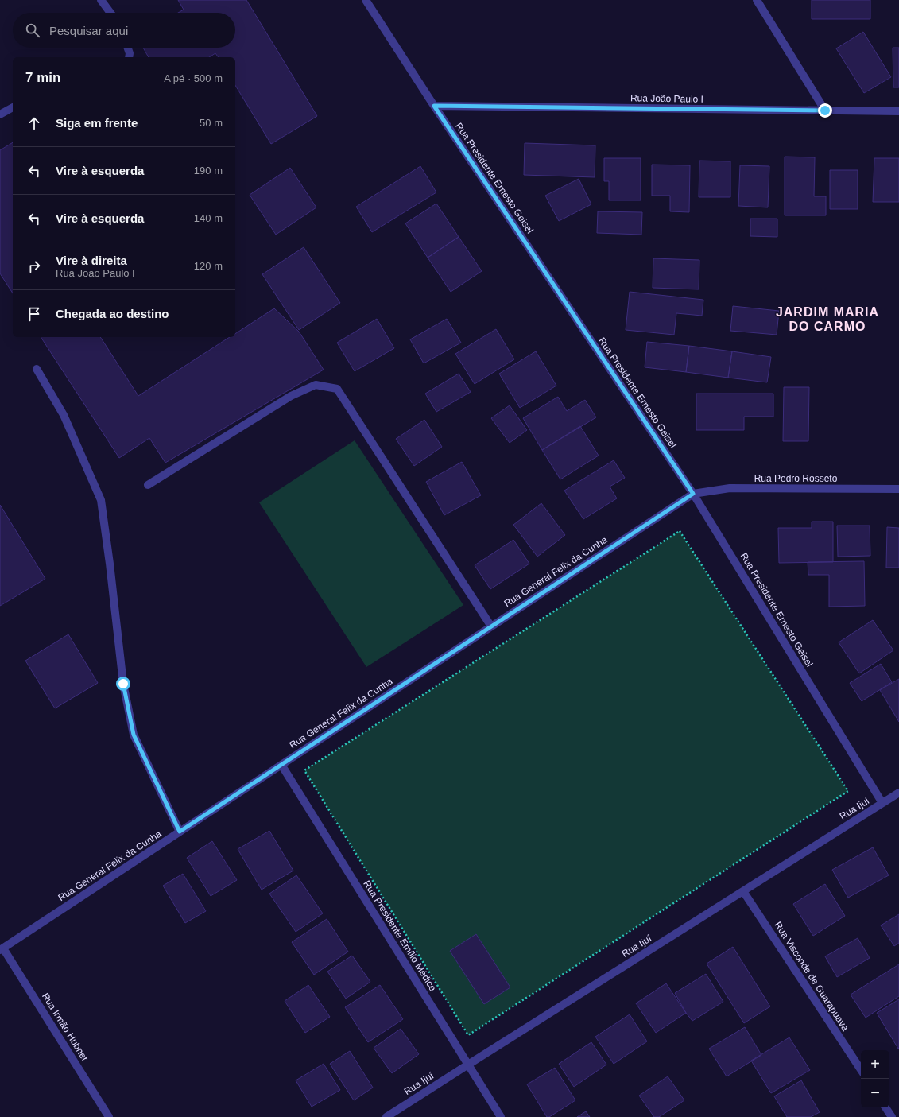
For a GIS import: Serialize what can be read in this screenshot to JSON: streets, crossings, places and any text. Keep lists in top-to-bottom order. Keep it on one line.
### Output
{"streets":{"street":["Rua João Paulo I","Rua Presidente Ernesto Geisel","Rua Pedro Rosseto","Rua General Felix da Cunha","Rua Ijuí","Rua Presidente Emílio Médice","Rua Visconde de Guarapuava","Rua Irmão Hubner"]},"crossings":[["Rua João Paulo I","Rua Presidente Ernesto Geisel"],["Rua Presidente Ernesto Geisel","Rua Pedro Rosseto"],["Rua Presidente Ernesto Geisel","Rua General Felix da Cunha"],["Rua Presidente Ernesto Geisel","Rua Ijuí"],["Rua Pedro Rosseto","Rua General Felix da Cunha"],["Rua General Felix da Cunha","Rua Presidente Emílio Médice"],["Rua General Felix da Cunha","Rua Irmão Hubner"],["Rua Ijuí","Rua Presidente Emílio Médice"],["Rua Ijuí","Rua Visconde de Guarapuava"]],"districts":["JARDIM MARIA DO CARMO"],"page":{"search":"Pesquisar aqui","heading":["7 min","A pé · 500 m"],"list":[["Siga em frente","50 m"],["Vire à esquerda","190 m"],["Vire à esquerda","140 m"],["Vire à direita","Rua João Paulo I","120 m"],"Chegada ao destino"],"map_buttons":["+","−"]}}
